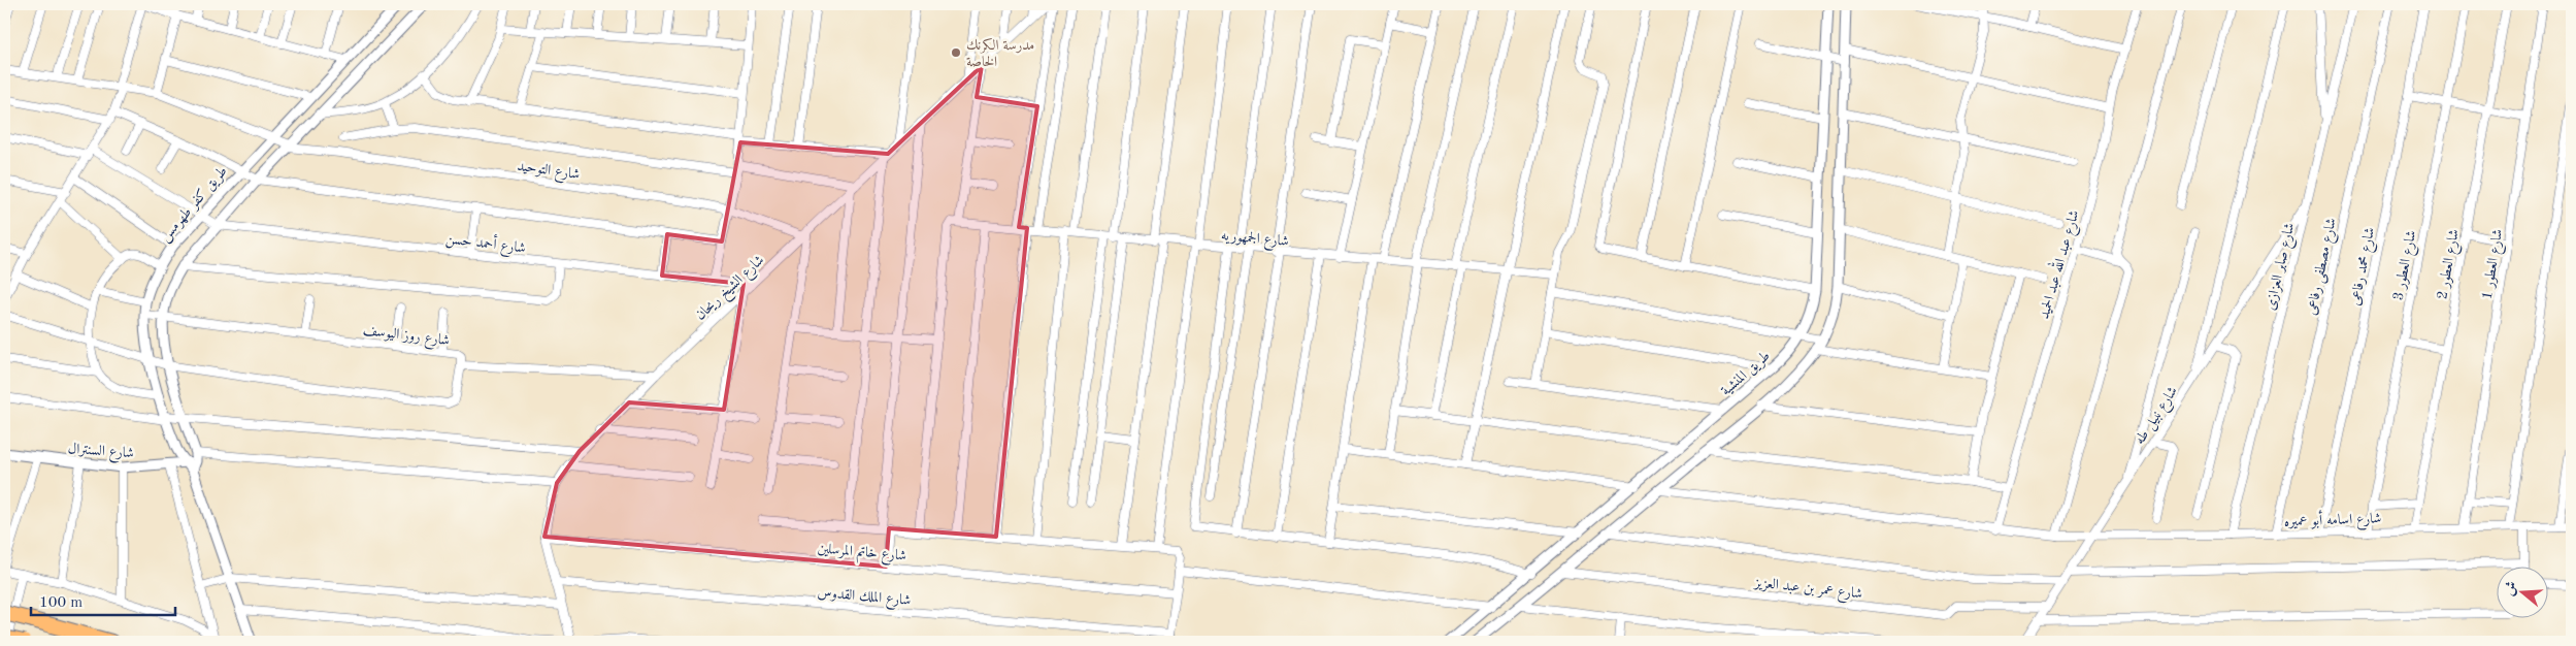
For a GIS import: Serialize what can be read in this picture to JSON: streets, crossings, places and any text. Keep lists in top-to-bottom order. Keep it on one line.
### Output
{"streets":{"street":["شارع التوحيد","طريق كفر طهرمس","شارع الجمهوريه","شارع أحمد حسن","شارع عبد الله عبد الحميد","شارع العطور 2","شارع العطور 1","شارع العطور 3","شارع صابر العزازى","شارع مصطفى رفاعى","شارع محمد رفاعى","شارع الشيخ ريحان","شارع روز اليوسف","طريق المنشية","شارع نبيل طه","شارع السنترال","شارع اسامه أبو عميره","شارع خاتم المرسلين","شارع عمر بن عبد العزيز","شارع الملك القدوس"]},"crossings":[["شارع التوحيد","طريق كفر طهرمس"],["شارع التوحيد","شارع الشيخ ريحان"],["طريق كفر طهرمس","شارع روز اليوسف"],["طريق كفر طهرمس","شارع السنترال"],["شارع أحمد حسن","شارع الشيخ ريحان"],["شارع عبد الله عبد الحميد","شارع اسامه أبو عميره"],["شارع العطور 2","شارع اسامه أبو عميره"],["شارع العطور 1","شارع اسامه أبو عميره"],["شارع العطور 3","شارع اسامه أبو عميره"],["شارع صابر العزازى","شارع نبيل طه"],["شارع صابر العزازى","شارع اسامه أبو عميره"],["شارع مصطفى رفاعى","شارع اسامه أبو عميره"],["شارع محمد رفاعى","شارع اسامه أبو عميره"],["شارع الشيخ ريحان","شارع روز اليوسف"],["شارع الشيخ ريحان","شارع خاتم المرسلين"],["شارع الشيخ ريحان","شارع الملك القدوس"],["شارع نبيل طه","شارع اسامه أبو عميره"],["شارع نبيل طه","شارع عمر بن عبد العزيز"]],"places":["مدرسة الكرنك الخاصة"],"scale_bar":"100 m","north":"left"}
